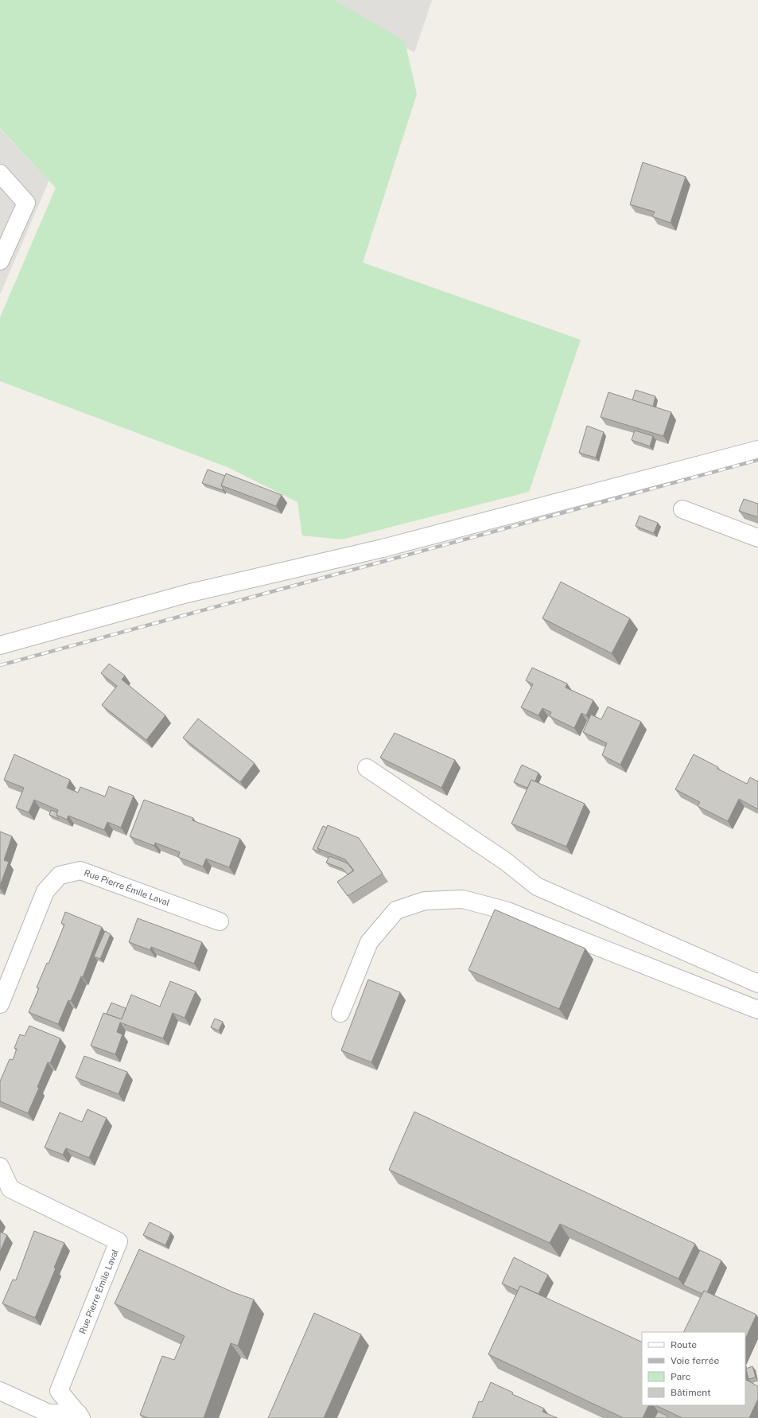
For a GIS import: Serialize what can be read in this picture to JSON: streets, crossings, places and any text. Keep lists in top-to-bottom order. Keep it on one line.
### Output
{"streets":{"street":["Rue Pierre Émile Laval"]},"legend":["Route","Voie ferrée","Parc","Bâtiment"]}
